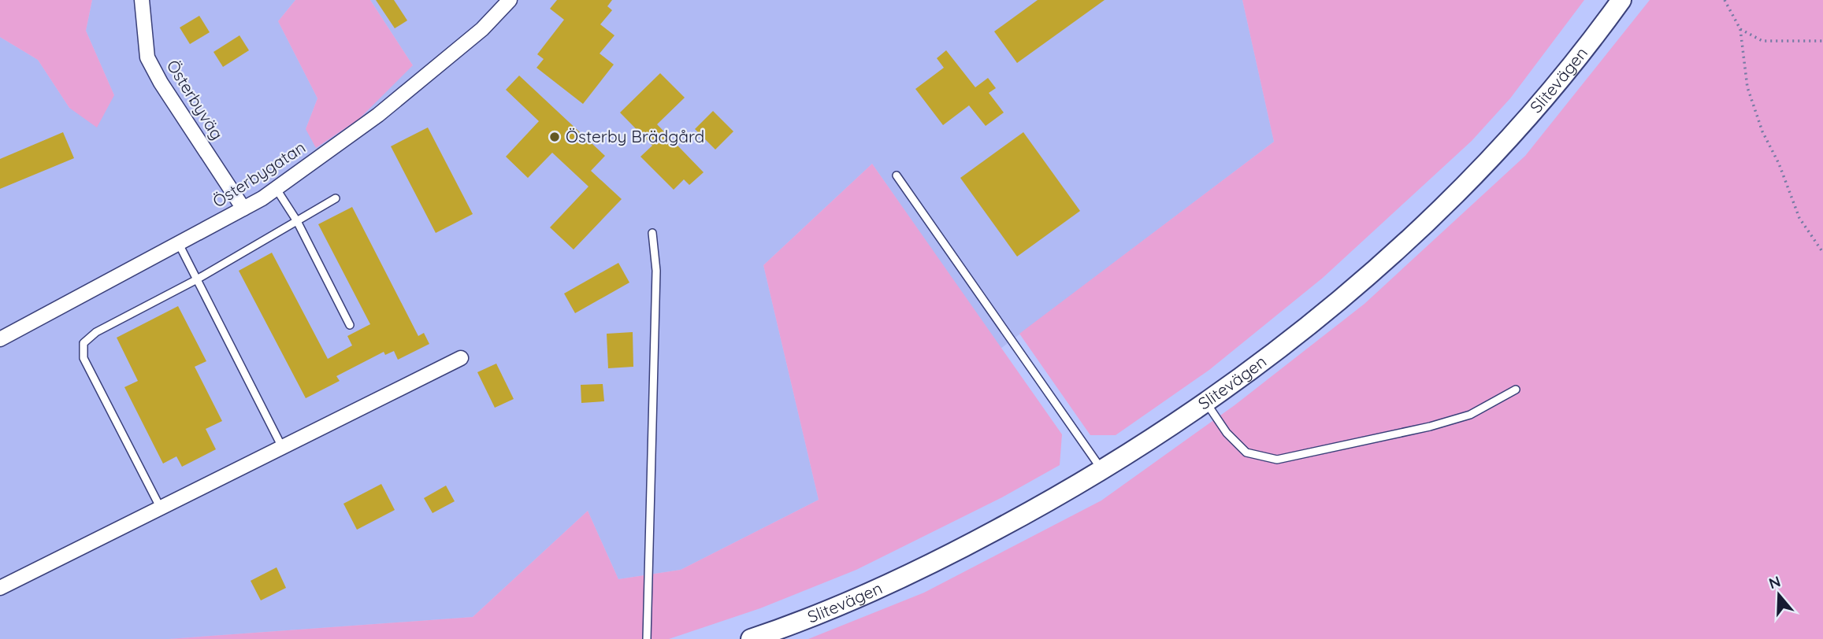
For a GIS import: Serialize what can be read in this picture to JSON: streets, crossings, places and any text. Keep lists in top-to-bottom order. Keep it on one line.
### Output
{"streets":{"main road":["Slitevägen"],"street":["Österbyväg","Österbygatan"]},"crossings":[["Österbyväg","Österbygatan"]],"places":["Österby Brädgård"],"north":"top"}
